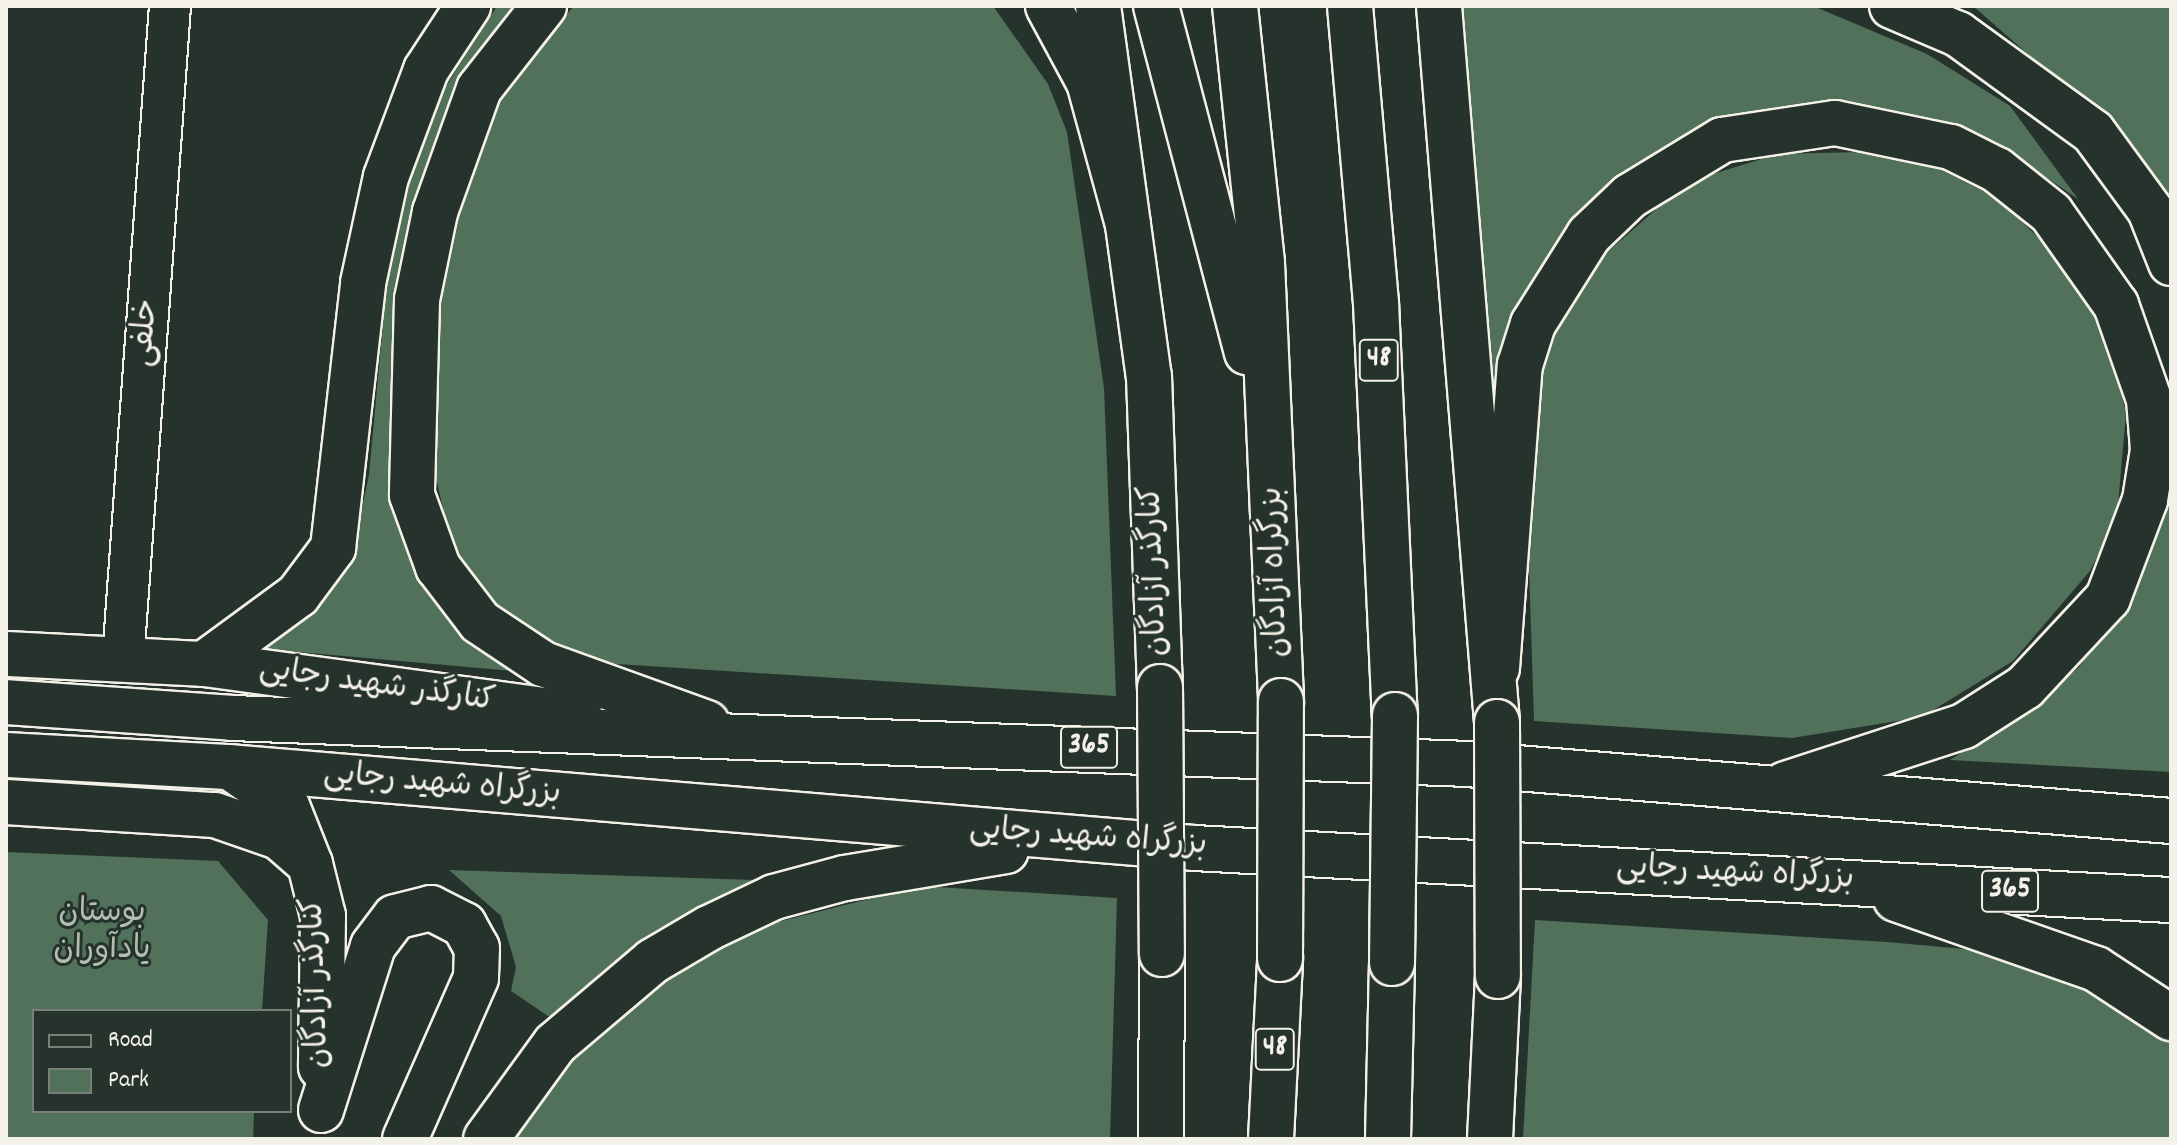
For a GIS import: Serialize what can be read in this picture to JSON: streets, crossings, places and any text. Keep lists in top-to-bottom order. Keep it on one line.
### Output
{"streets":{"main road":["48","کنارگذر آزادگان","بزرگراه آزادگان","کنارگذر شهید رجایی","365","بزرگراه شهید رجایی"],"street":["خلفی"]},"crossings":[["خلفی","کنارگذر شهید رجایی"],["کنارگذر آزادگان","بزرگراه شهید رجایی"],["کنارگذر شهید رجایی","بزرگراه شهید رجایی"]],"parks":["بوستان یادآوران"],"legend":["Road","Park"]}
